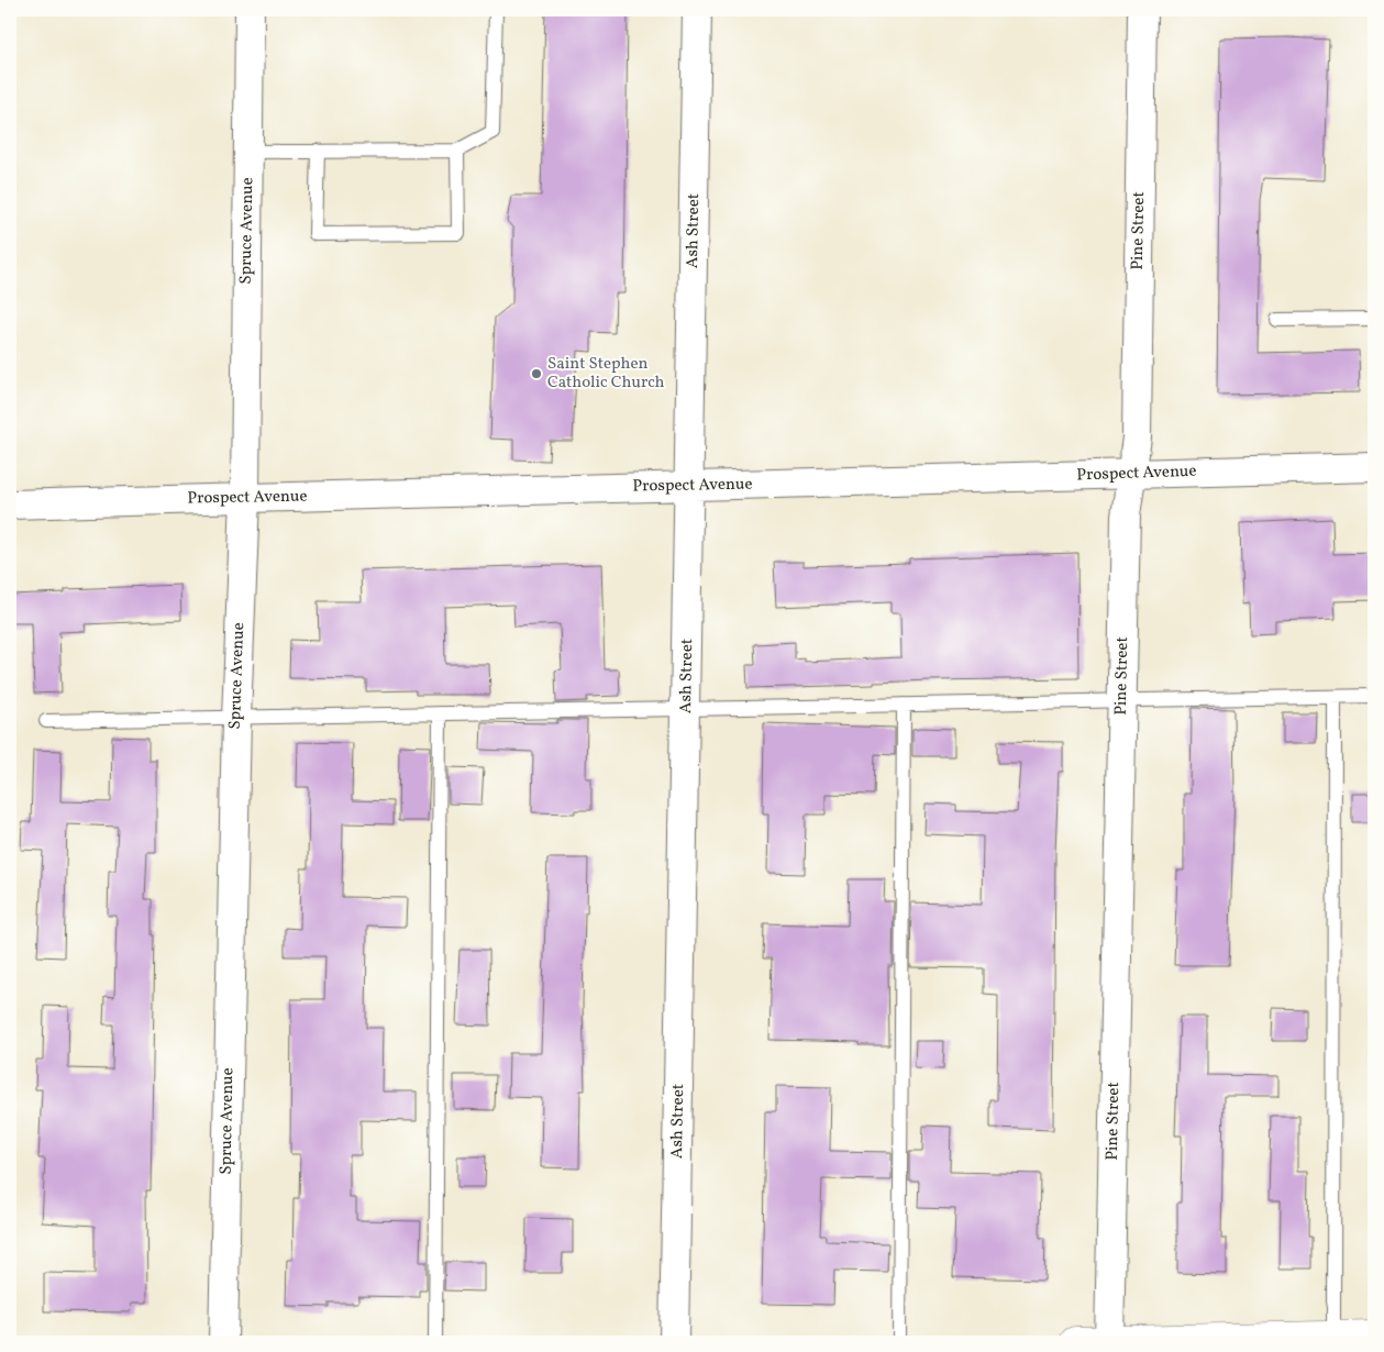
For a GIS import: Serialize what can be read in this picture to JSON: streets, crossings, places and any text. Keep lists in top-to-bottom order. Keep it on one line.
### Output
{"streets":{"street":["Spruce Avenue","Ash Street","Pine Street","Prospect Avenue"]},"crossings":[["Spruce Avenue","Prospect Avenue"],["Ash Street","Prospect Avenue"],["Pine Street","Prospect Avenue"]],"places":["Saint Stephen Catholic Church"]}
